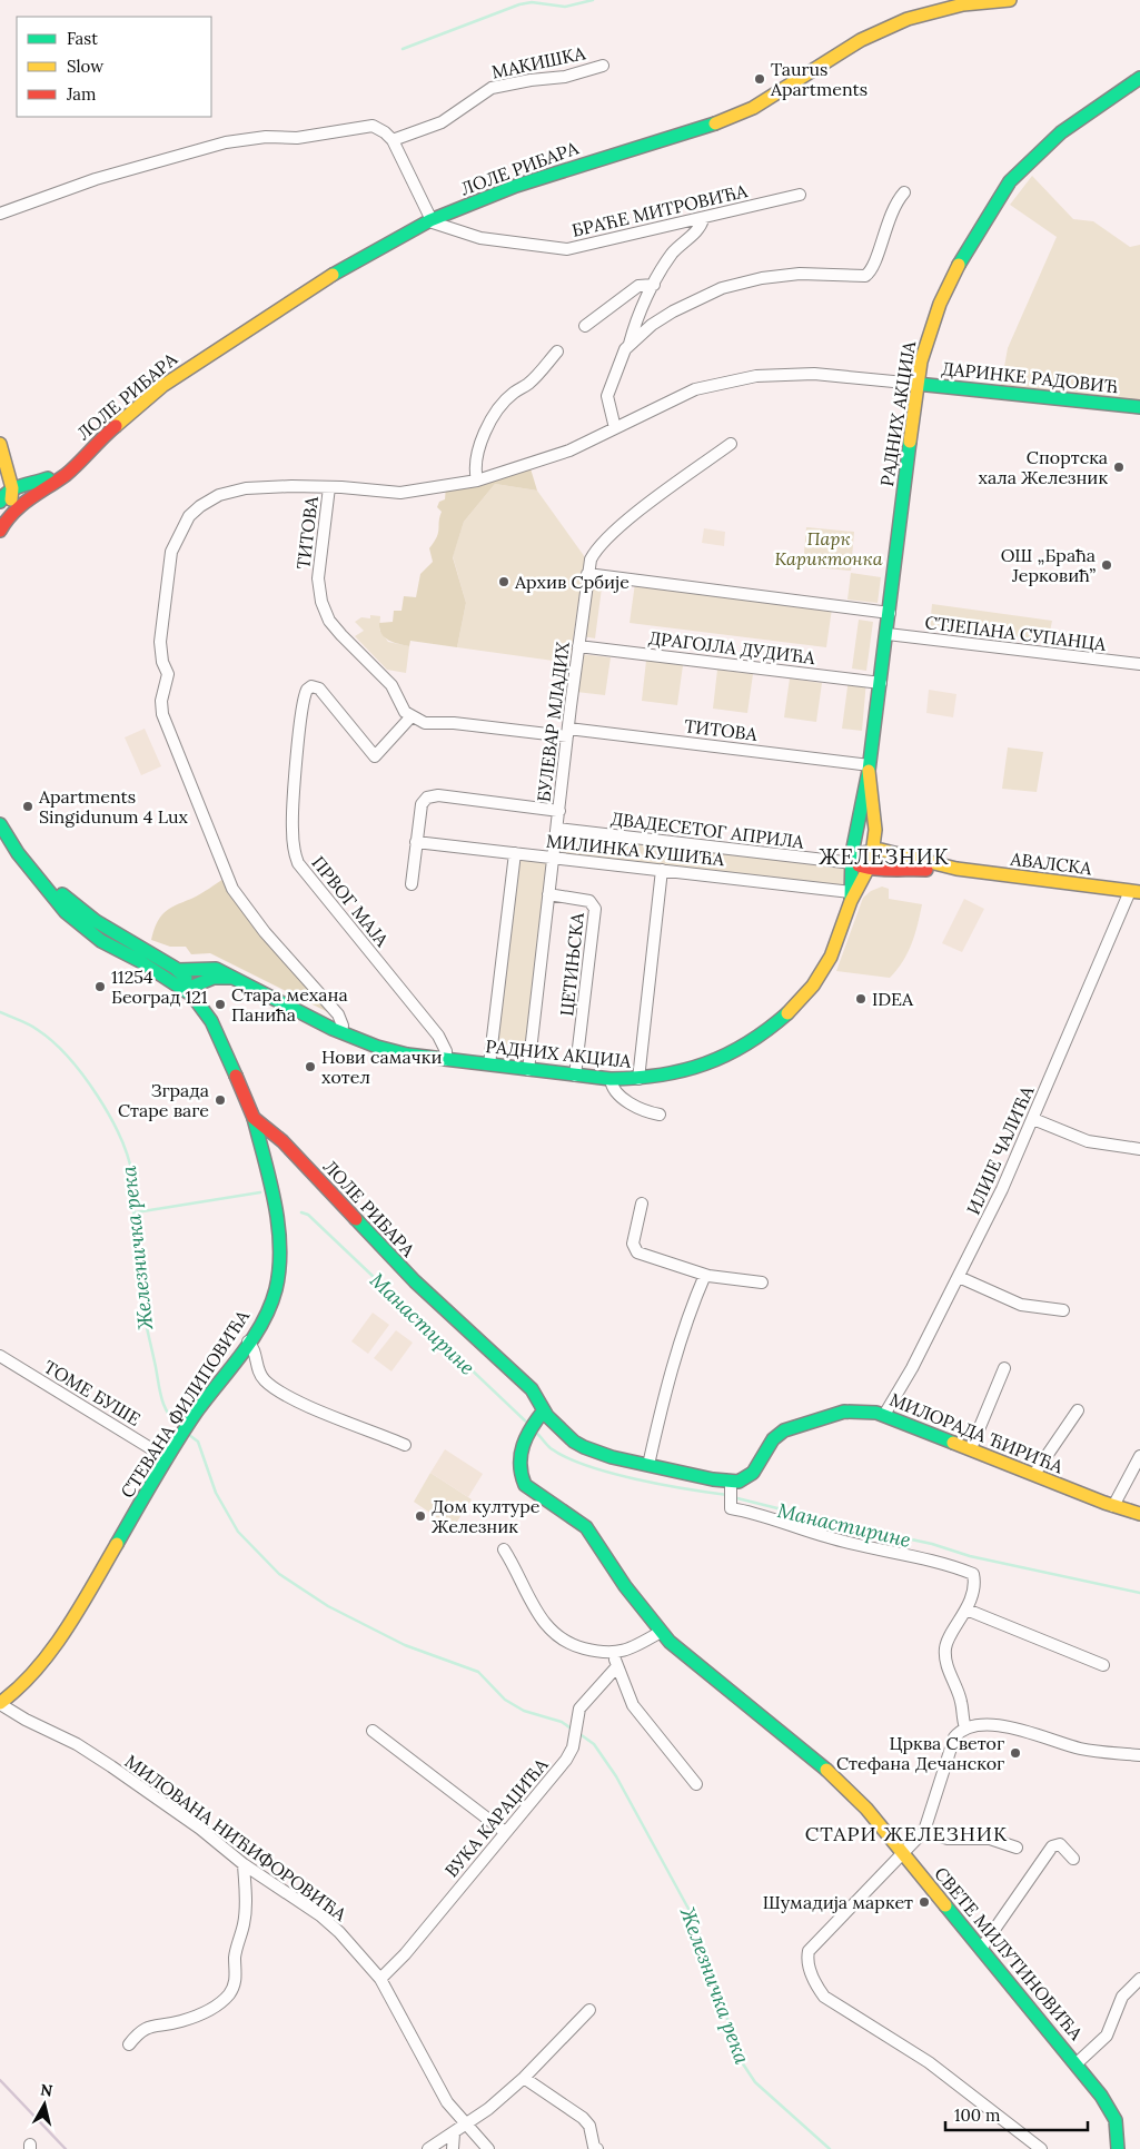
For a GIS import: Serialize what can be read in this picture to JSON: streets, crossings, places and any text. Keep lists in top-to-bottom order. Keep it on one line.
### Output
{"streets":{"main road":["ЛОЛЕ РИБАРА","ДАРИНКЕ РАДОВИЋ","РАДНИХ АКЦИЈА","АВАЛСКА","СТЕВАНА ФИЛИПОВИЋА","МИЛОРАДА ЋИРИЋА","СВЕТЕ МИЛУТИНОВИЋА"],"street":["МАКИШКА","БРАЋЕ МИТРОВИЋА","ТИТОВА","СТЈЕПАНА СУПАНЦА","ДРАГОЈЛА ДУДИЋА","БУЛЕВАР МЛАДИХ","ДВАДЕСЕТОГ АПРИЛА","МИЛИНКА КУШИЋА","ПРВОГ МАЈА","ЦЕТИЊСКА","ИЛИЈЕ ЧАЛИЋА","ТОМЕ БУШЕ","ВУКА КАРАЏИЋА","МИЛОВАНА НИЋИФОРОВИЋА"]},"crossings":[["ЛОЛЕ РИБАРА","БРАЋЕ МИТРОВИЋА"],["ЛОЛЕ РИБАРА","РАДНИХ АКЦИЈА"],["ЛОЛЕ РИБАРА","СТЕВАНА ФИЛИПОВИЋА"],["ЛОЛЕ РИБАРА","СВЕТЕ МИЛУТИНОВИЋА"],["ДАРИНКЕ РАДОВИЋ","РАДНИХ АКЦИЈА"],["РАДНИХ АКЦИЈА","ТИТОВА"],["РАДНИХ АКЦИЈА","СТЈЕПАНА СУПАНЦА"],["РАДНИХ АКЦИЈА","ДРАГОЈЛА ДУДИЋА"],["РАДНИХ АКЦИЈА","БУЛЕВАР МЛАДИХ"],["РАДНИХ АКЦИЈА","ДВАДЕСЕТОГ АПРИЛА"],["РАДНИХ АКЦИЈА","МИЛИНКА КУШИЋА"],["РАДНИХ АКЦИЈА","АВАЛСКА"],["РАДНИХ АКЦИЈА","ПРВОГ МАЈА"],["РАДНИХ АКЦИЈА","ЦЕТИЊСКА"],["ТИТОВА","БУЛЕВАР МЛАДИХ"],["ТИТОВА","ПРВОГ МАЈА"],["ДРАГОЈЛА ДУДИЋА","БУЛЕВАР МЛАДИХ"],["БУЛЕВАР МЛАДИХ","ДВАДЕСЕТОГ АПРИЛА"],["БУЛЕВАР МЛАДИХ","МИЛИНКА КУШИЋА"],["БУЛЕВАР МЛАДИХ","ЦЕТИЊСКА"],["АВАЛСКА","ИЛИЈЕ ЧАЛИЋА"],["ИЛИЈЕ ЧАЛИЋА","МИЛОРАДА ЋИРИЋА"],["ТОМЕ БУШЕ","СТЕВАНА ФИЛИПОВИЋА"],["СТЕВАНА ФИЛИПОВИЋА","МИЛОВАНА НИЋИФОРОВИЋА"],["ВУКА КАРАЏИЋА","МИЛОВАНА НИЋИФОРОВИЋА"]],"districts":["ЖЕЛЕЗНИК","СТАРИ ЖЕЛЕЗНИК"],"water":["Железничка река","Манастирине"],"parks":["Парк Кариктонка"],"places":["Taurus Apartments","Спортска хала Железник","ОШ „Браћа Јерковић”","Архив Србије","Apartments Singidunum 4 Lux","11254 Београд 121","IDEA","Стара механа Панића","Нови самачки хотел","Зграда Старе ваге","Дом културе Железник","Црква Светог Стефана Дечанског","Шумадија маркет"],"legend":["Fast","Slow","Jam"],"scale_bar":"100 m","north":"top"}
